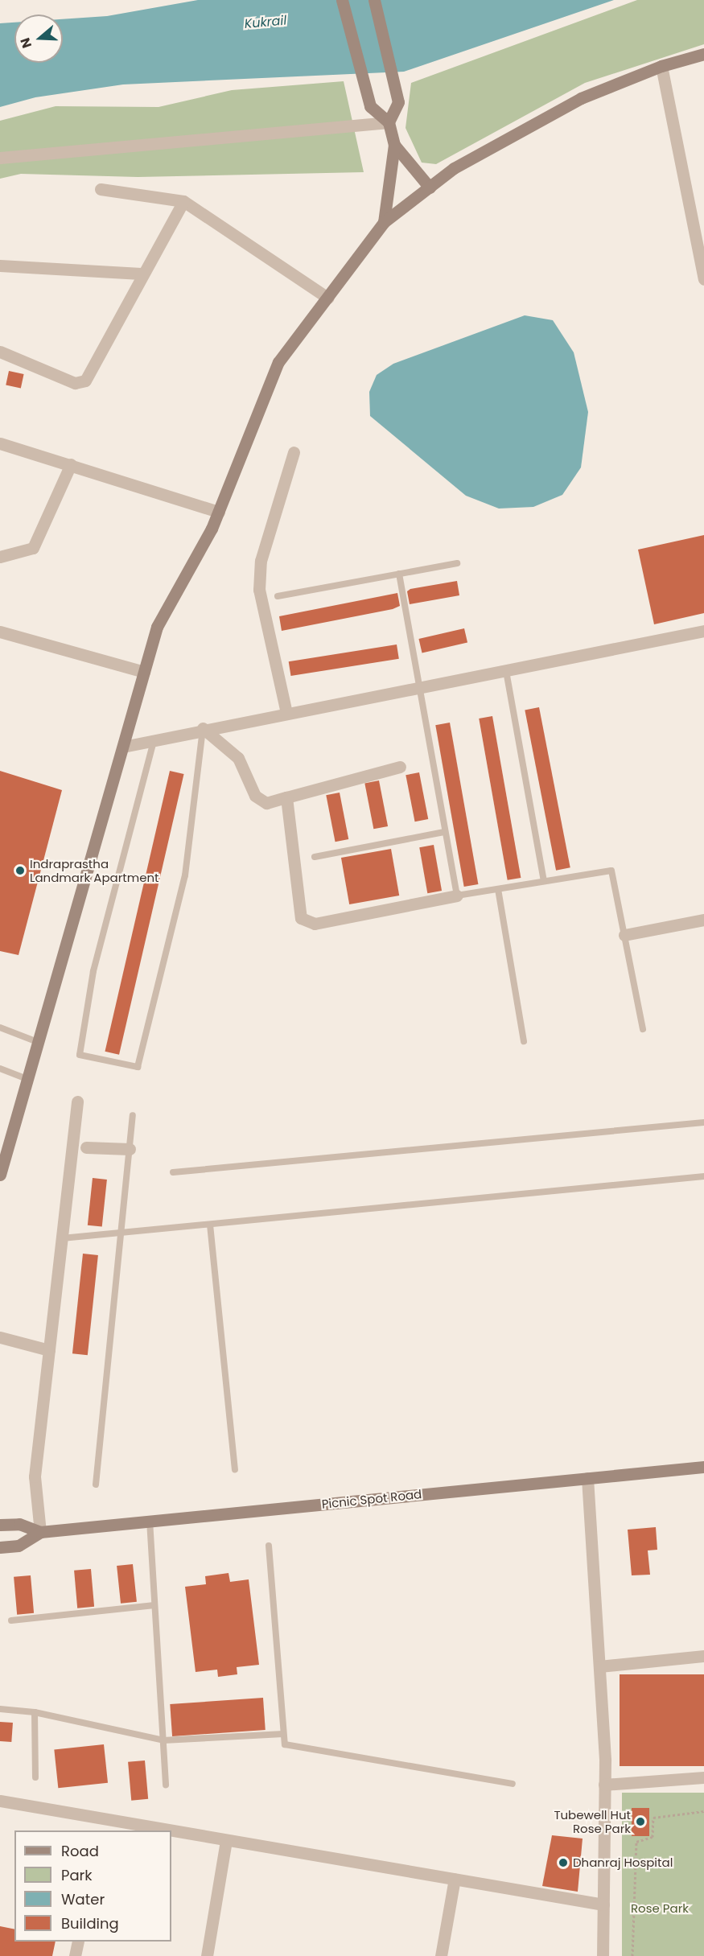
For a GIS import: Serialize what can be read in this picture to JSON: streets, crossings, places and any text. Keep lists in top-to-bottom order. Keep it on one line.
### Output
{"streets":{"street":["Picnic Spot Road"]},"water":["Kukrail"],"parks":["Rose Park"],"places":["Indraprastha Landmark Apartment","Tubewell Hut Rose Park","Dhanraj Hospital"],"legend":["Road","Park","Water","Building"],"north":"left"}
